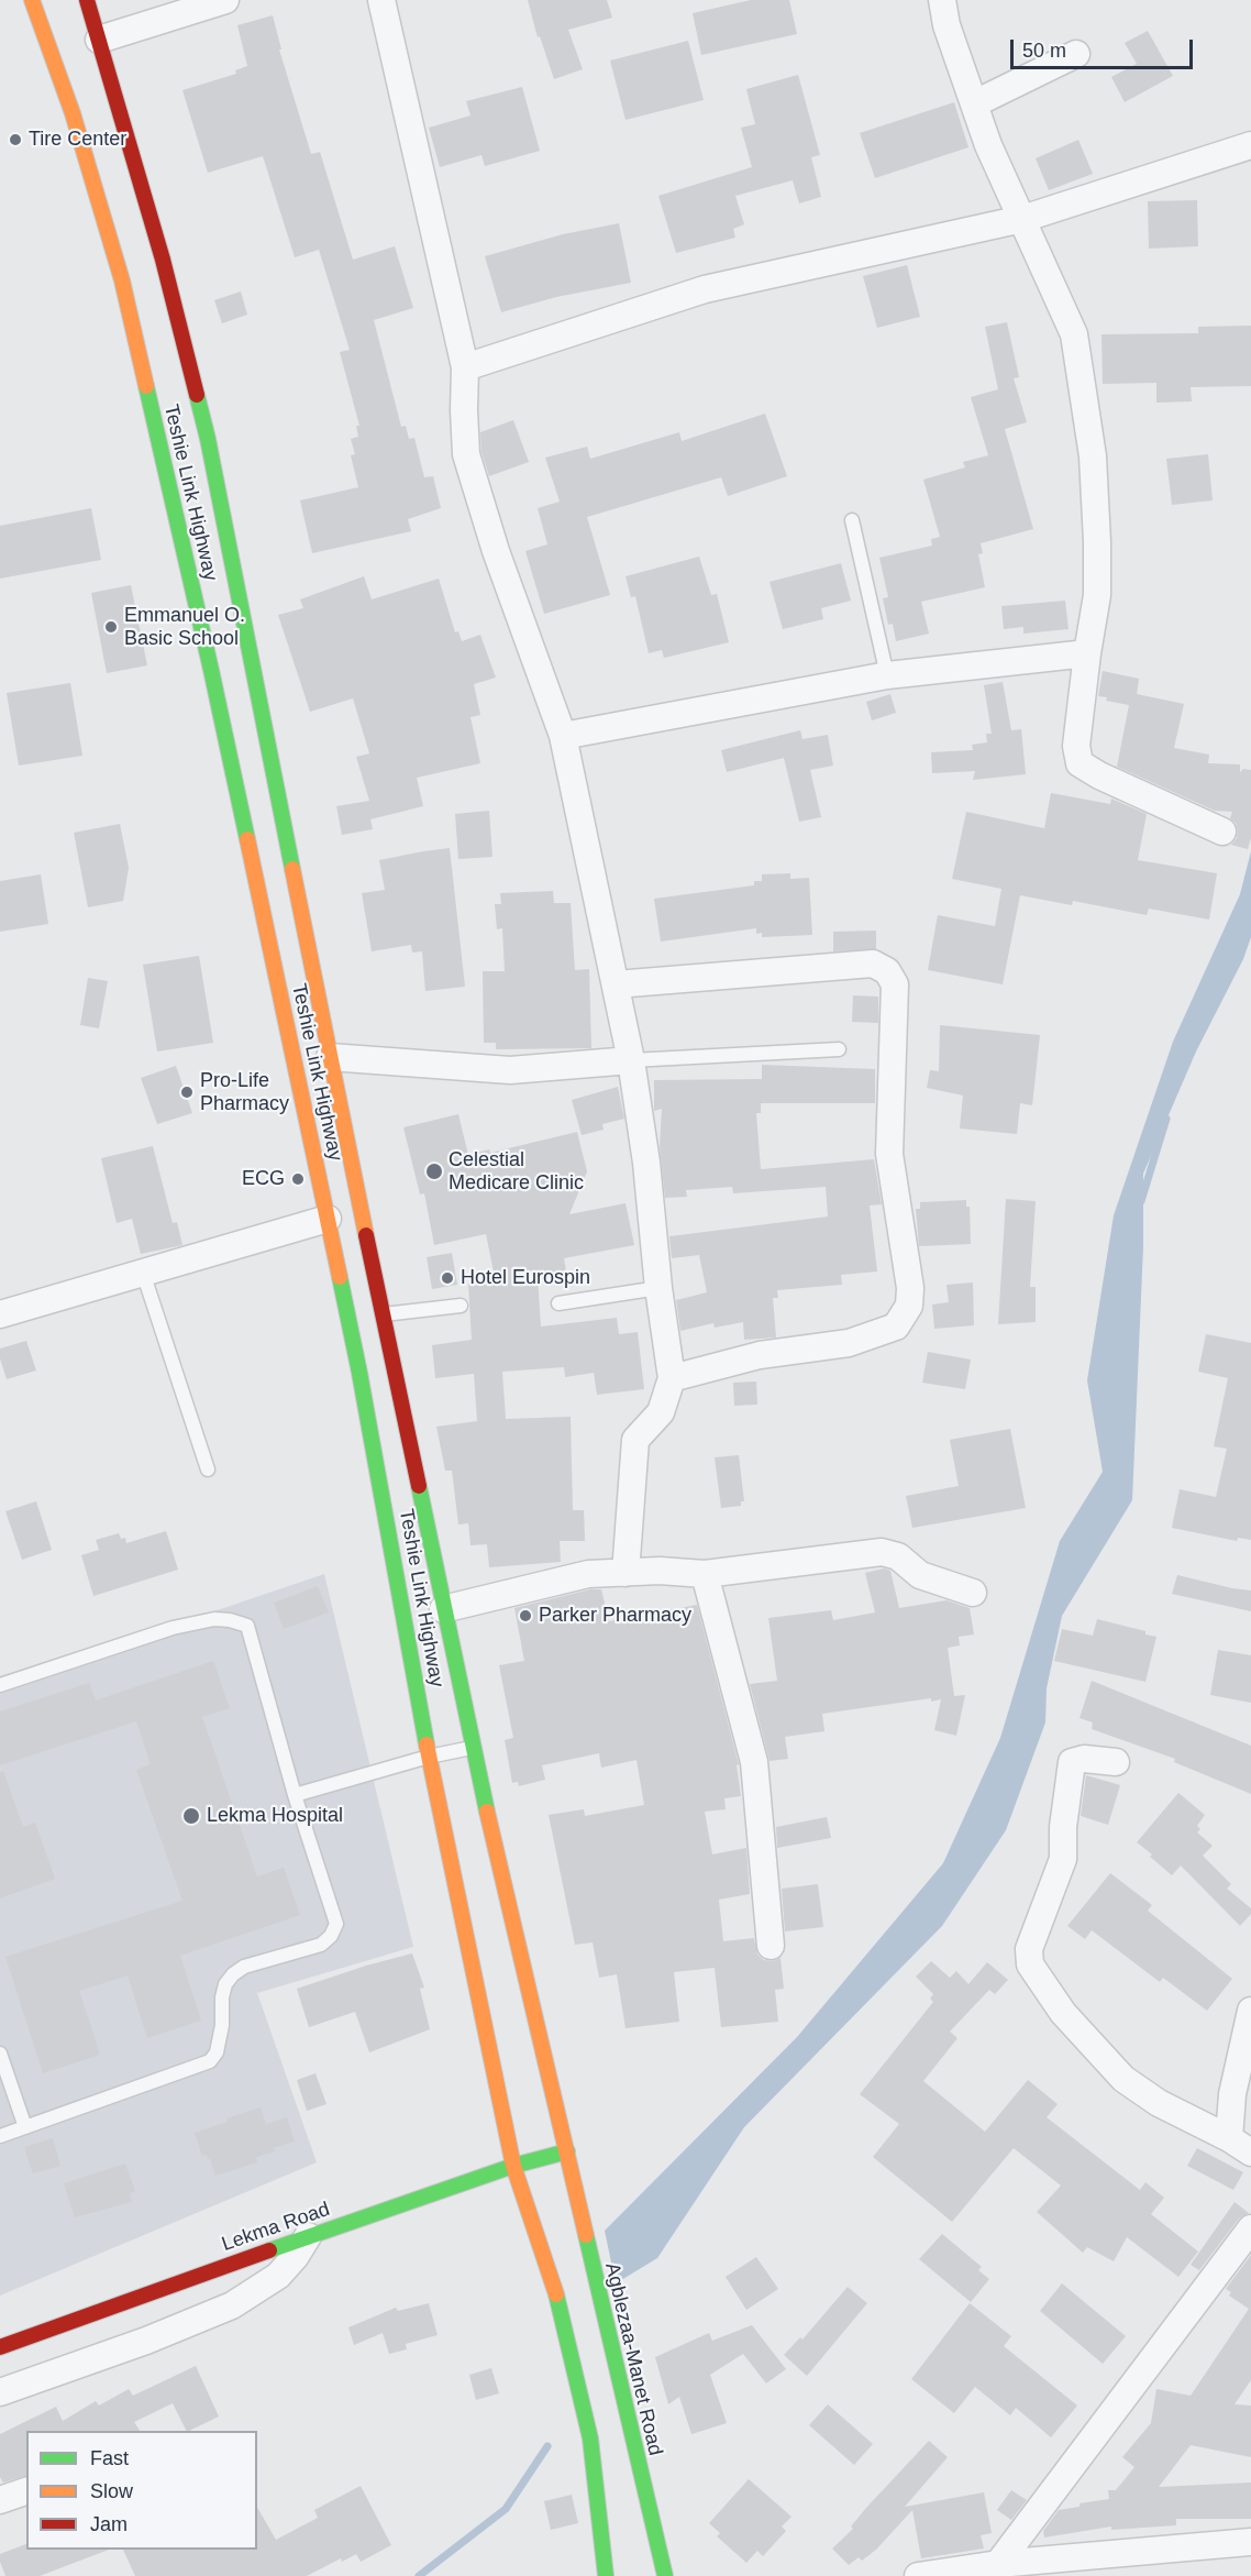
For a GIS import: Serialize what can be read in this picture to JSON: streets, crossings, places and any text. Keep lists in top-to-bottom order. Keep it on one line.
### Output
{"streets":{"main road":["Teshie Link Highway","Lekma Road","Agblezaa-Manet Road"]},"crossings":[["Teshie Link Highway","Lekma Road"],["Teshie Link Highway","Agblezaa-Manet Road"],["Lekma Road","Agblezaa-Manet Road"]],"places":["Tire Center","Emmanuel O. Basic School","Pro-Life Pharmacy","Celestial Medicare Clinic","ECG","Hotel Eurospin","Parker Pharmacy","Lekma Hospital"],"legend":["Fast","Slow","Jam"],"scale_bar":"50 m"}
